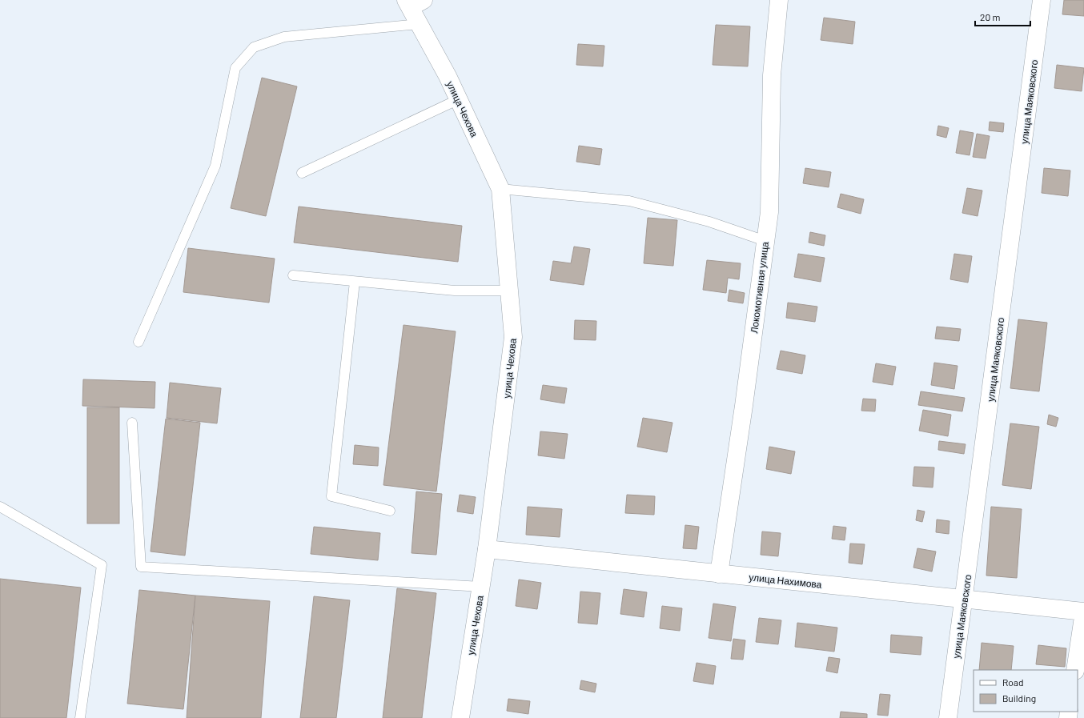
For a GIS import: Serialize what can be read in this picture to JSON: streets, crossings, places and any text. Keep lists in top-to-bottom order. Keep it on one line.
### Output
{"streets":{"street":["улица Маяковского","улица Чехова","Локомотивная улица","улица Нахимова"]},"crossings":[["улица Маяковского","улица Нахимова"],["улица Чехова","улица Нахимова"],["Локомотивная улица","улица Нахимова"]],"legend":["Road","Building"],"scale_bar":"20 m"}
